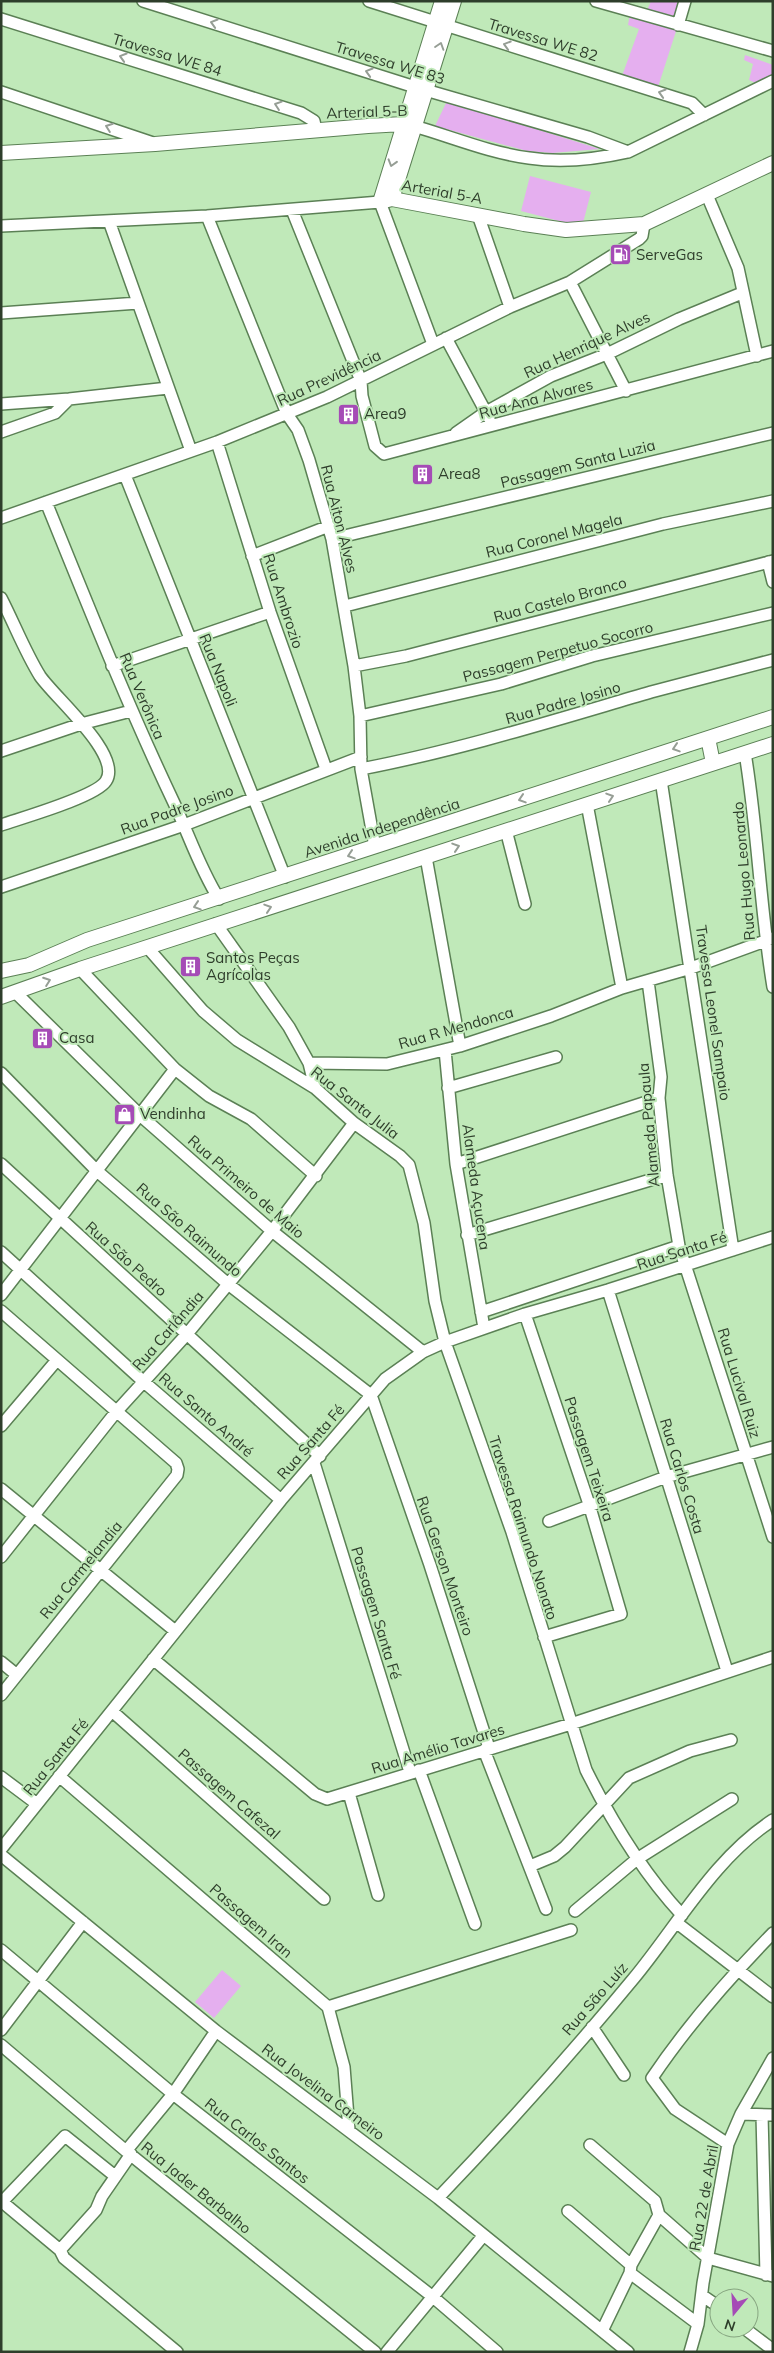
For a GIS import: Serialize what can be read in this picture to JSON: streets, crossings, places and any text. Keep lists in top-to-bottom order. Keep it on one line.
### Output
{"streets":{"main road":["Arterial 5-B","Arterial 5-A","Avenida Independência"],"street":["Travessa WE 82","Travessa WE 84","Travessa WE 83","Rua Henrique Alves","Rua Previdência","Rua Ana Alvares","Passagem Santa Luzia","Rua Aiton Alves","Rua Coronel Magela","Rua Castelo Branco","Rua Ambrozio","Passagem Perpetuo Socorro","Rua Napoli","Rua Verônica","Rua Padre Josino","Rua Hugo Leonardo","Travessa Leonel Sampaio","Rua R Mendonca","Rua Santa Julia","Alameda Papaula","Rua Primeiro de Maio","Alameda Açucena","Rua São Raimundo","Rua Santa Fé","Rua São Pedro","Rua Carlândia","Rua Lucival Ruiz","Rua Santo André","Passagem Teixeira","Rua Carlos Costa","Travessa Raimundo Nonato","Rua Gerson Monteiro","Rua Carmelandia","Passagem Santa Fé","Rua Amélio Tavares","Passagem Cafezal","Passagem Iran","Rua São Luíz","Rua Jovelina Carneiro","Rua Carlos Santos","Rua Jader Barbalho","Rua 22 de Abril"]},"crossings":[["Travessa WE 82","Arterial 5-B"],["Travessa WE 84","Arterial 5-B"],["Travessa WE 83","Arterial 5-B"],["Arterial 5-A","Rua Previdência"],["Arterial 5-A","Rua Aiton Alves"],["Rua Henrique Alves","Rua Ana Alvares"],["Rua Previdência","Rua Ana Alvares"],["Rua Previdência","Rua Aiton Alves"],["Rua Previdência","Rua Ambrozio"],["Rua Previdência","Rua Napoli"],["Rua Previdência","Rua Verônica"],["Passagem Santa Luzia","Rua Aiton Alves"],["Rua Aiton Alves","Rua Coronel Magela"],["Rua Aiton Alves","Rua Castelo Branco"],["Rua Aiton Alves","Passagem Perpetuo Socorro"],["Rua Aiton Alves","Rua Padre Josino"],["Rua Aiton Alves","Avenida Independência"],["Rua Ambrozio","Rua Padre Josino"],["Rua Napoli","Rua Padre Josino"],["Rua Napoli","Avenida Independência"],["Rua Verônica","Rua Padre Josino"],["Rua Verônica","Avenida Independência"],["Rua Hugo Leonardo","Rua R Mendonca"],["Travessa Leonel Sampaio","Rua R Mendonca"],["Travessa Leonel Sampaio","Rua Santa Fé"],["Rua R Mendonca","Alameda Papaula"],["Rua R Mendonca","Alameda Açucena"],["Rua Santa Julia","Rua Santa Fé"],["Rua Santa Julia","Rua Carlândia"],["Rua Santa Julia","Travessa Raimundo Nonato"],["Alameda Papaula","Rua Santa Fé"],["Alameda Papaula","Rua Lucival Ruiz"],["Rua Primeiro de Maio","Rua Santa Fé"],["Rua Primeiro de Maio","Rua Carlândia"],["Alameda Açucena","Rua Santa Fé"],["Rua São Raimundo","Rua Santa Fé"],["Rua São Raimundo","Rua Carlândia"],["Rua São Raimundo","Rua Gerson Monteiro"],["Rua Santa Fé","Rua São Pedro"],["Rua Santa Fé","Rua Lucival Ruiz"],["Rua Santa Fé","Rua Santo André"],["Rua Santa Fé","Passagem Teixeira"],["Rua Santa Fé","Rua Carlos Costa"],["Rua Santa Fé","Travessa Raimundo Nonato"],["Rua Santa Fé","Rua Gerson Monteiro"],["Rua Santa Fé","Passagem Santa Fé"],["Rua Santa Fé","Rua Amélio Tavares"],["Rua Santa Fé","Passagem Cafezal"],["Rua Santa Fé","Passagem Iran"],["Rua São Pedro","Rua Carlândia"],["Rua São Pedro","Passagem Santa Fé"],["Rua Carlândia","Rua Santo André"],["Rua Carlândia","Rua Carmelandia"],["Passagem Teixeira","Travessa Raimundo Nonato"],["Rua Carlos Costa","Rua Amélio Tavares"],["Travessa Raimundo Nonato","Rua Amélio Tavares"],["Travessa Raimundo Nonato","Rua São Luíz"],["Rua Gerson Monteiro","Rua Amélio Tavares"],["Passagem Santa Fé","Rua Amélio Tavares"],["Rua São Luíz","Rua Jovelina Carneiro"]],"one_way":["Travessa WE 83"],"places":{"fuel station":["ServeGas"],"building":["Area9","Area8","Santos Peças Agrícolas","Casa"],"shop":["Vendinha"]},"north":"bottom"}
